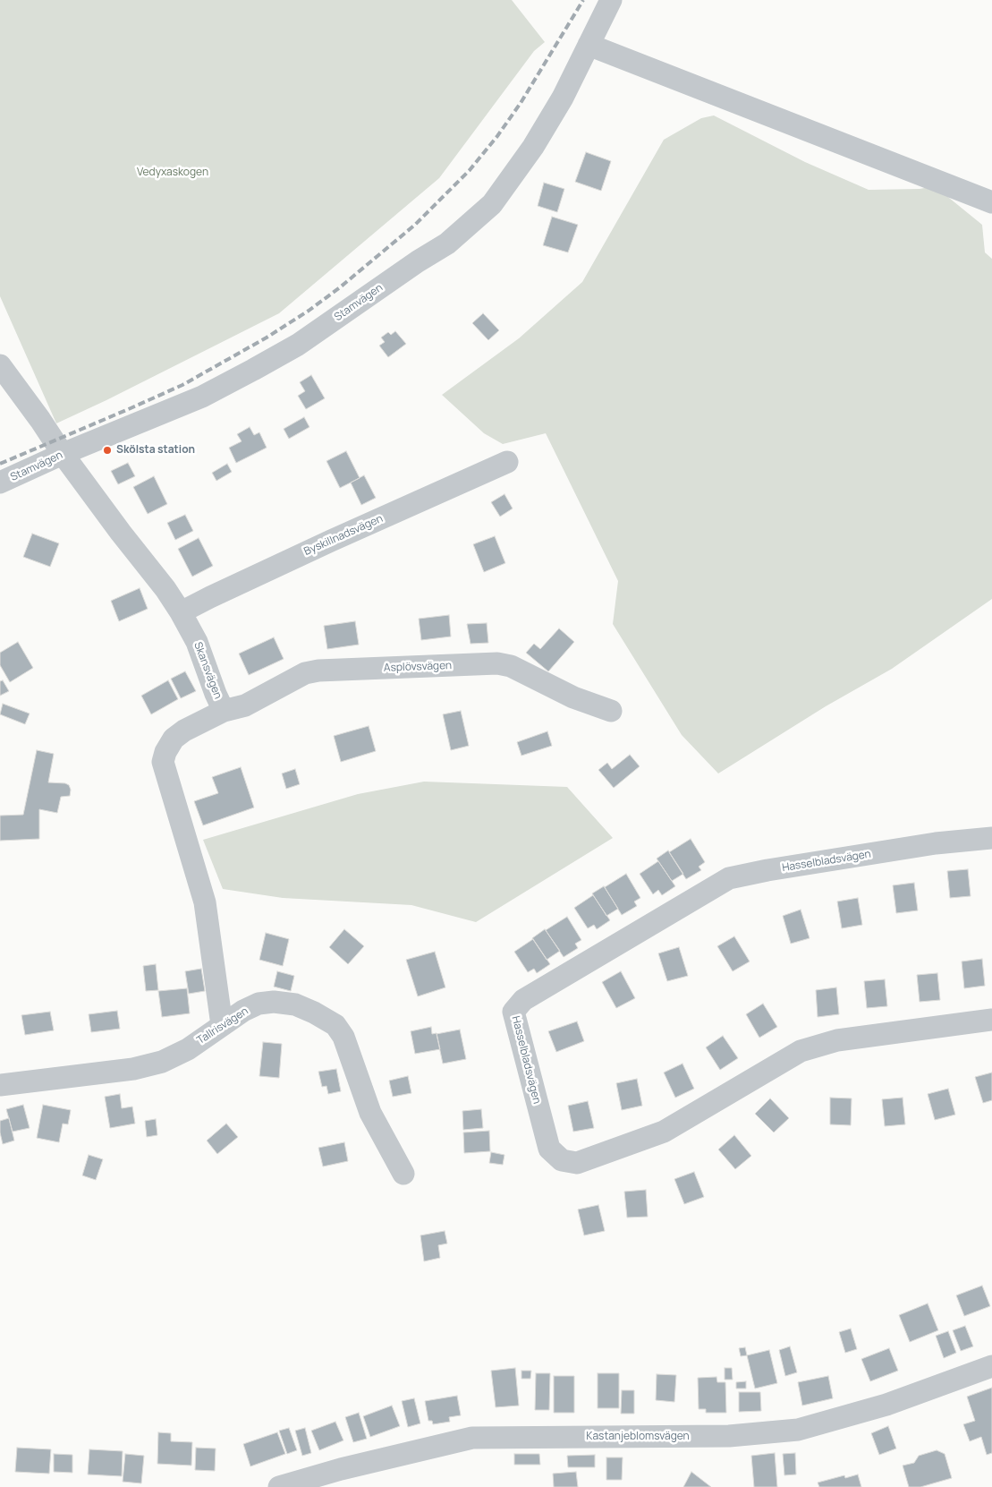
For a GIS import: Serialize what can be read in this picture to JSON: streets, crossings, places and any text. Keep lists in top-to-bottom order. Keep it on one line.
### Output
{"streets":{"street":["Stamvägen","Byskillnadsvägen","Asplövsvägen","Skansvägen","Hasselbladsvägen","Tallrisvägen","Kastanjeblomsvägen"]},"crossings":[["Stamvägen","Skansvägen"],["Byskillnadsvägen","Skansvägen"],["Asplövsvägen","Skansvägen"],["Skansvägen","Tallrisvägen"]],"parks":["Vedyxaskogen"],"places":["Skölsta station"]}
